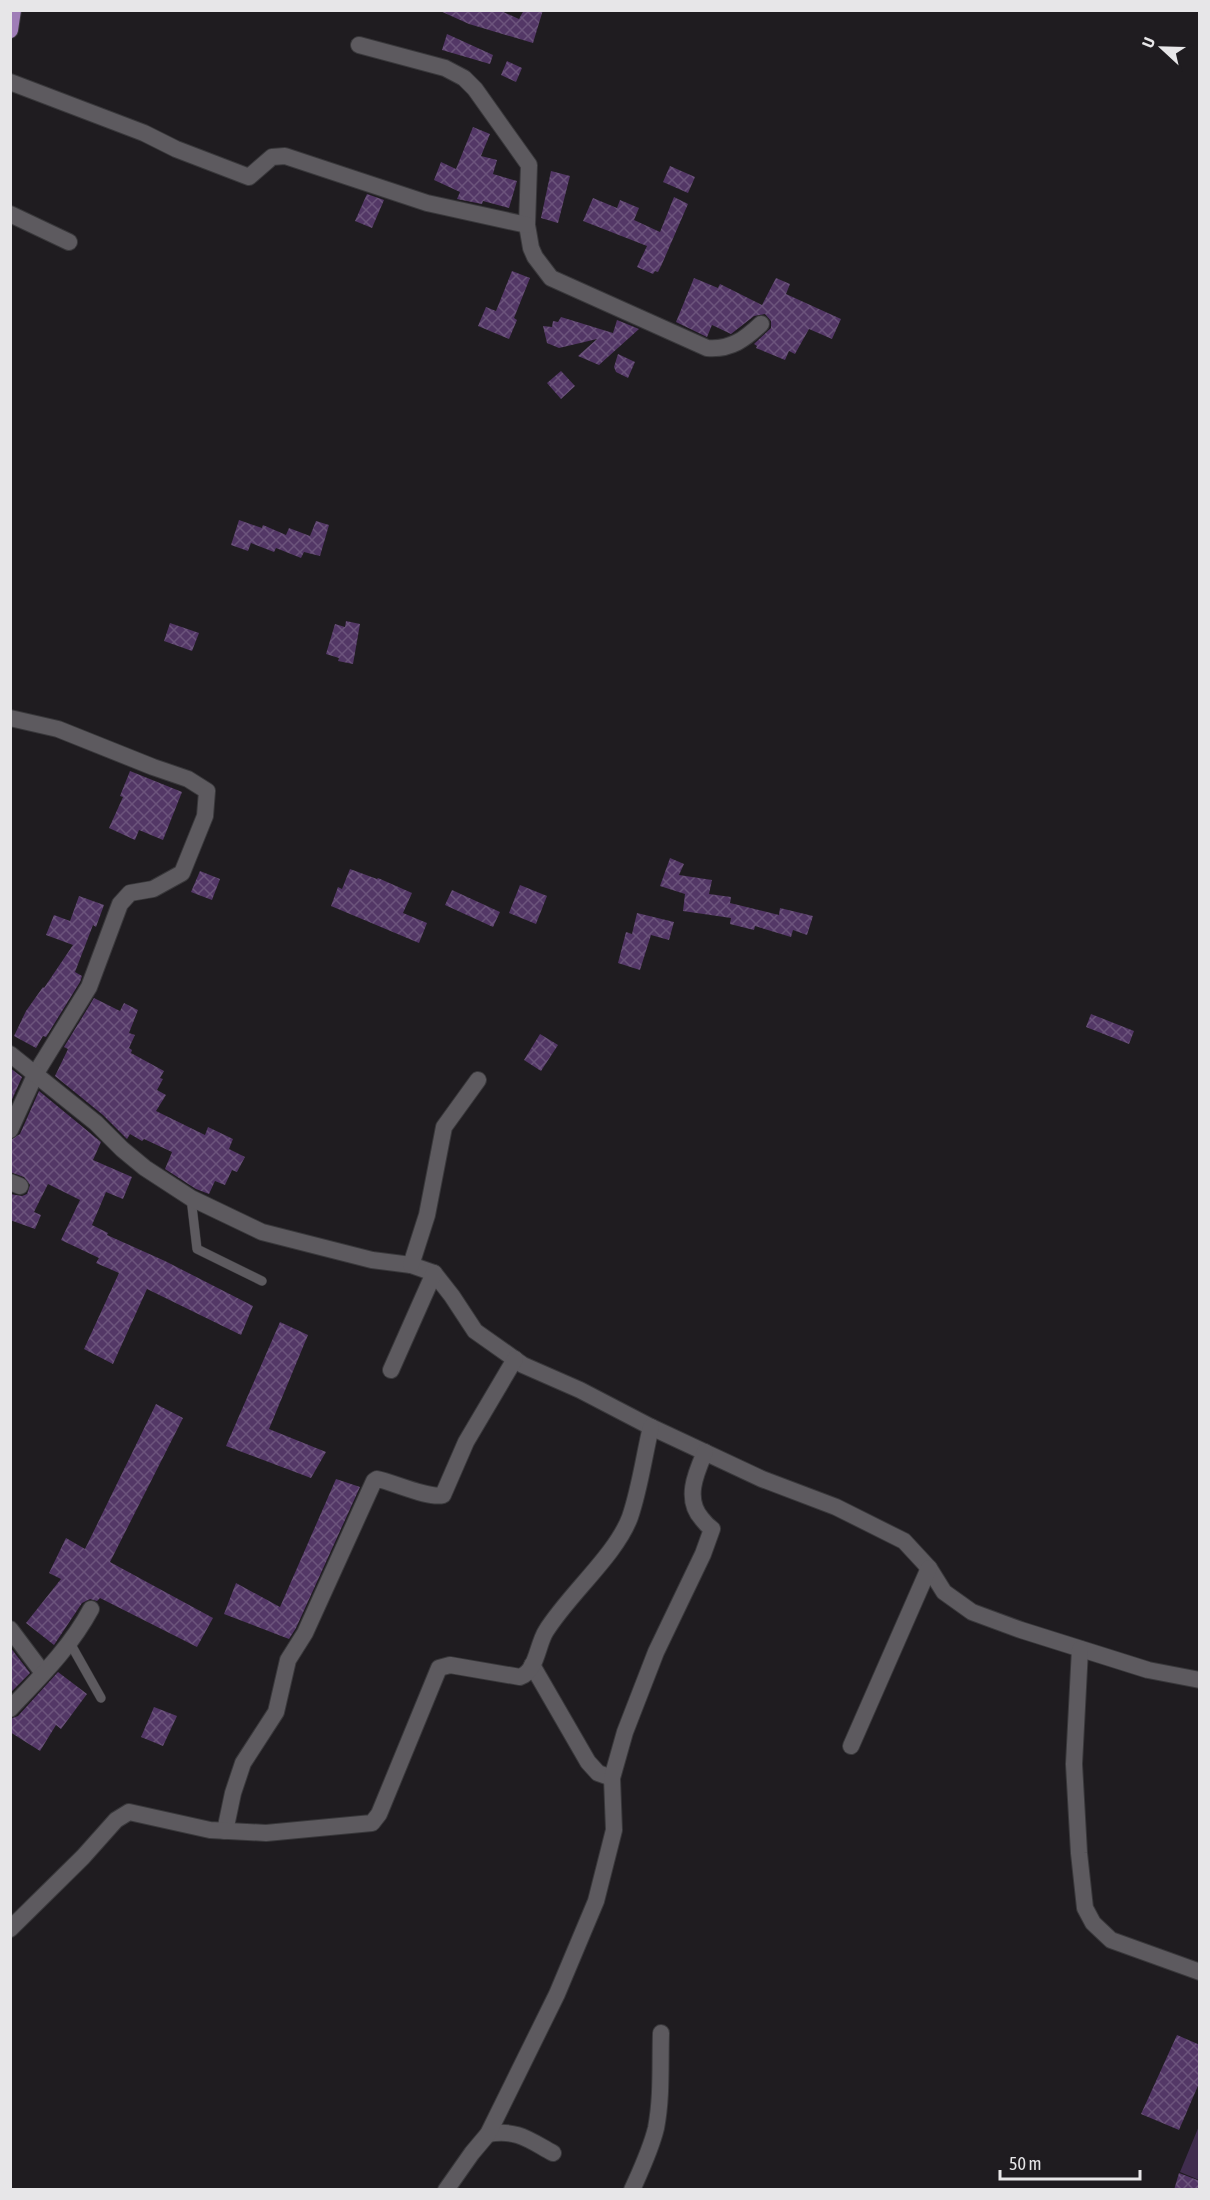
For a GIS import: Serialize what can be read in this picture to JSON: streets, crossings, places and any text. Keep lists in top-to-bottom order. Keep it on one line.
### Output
{"scale_bar":"50 m","north":"left"}
